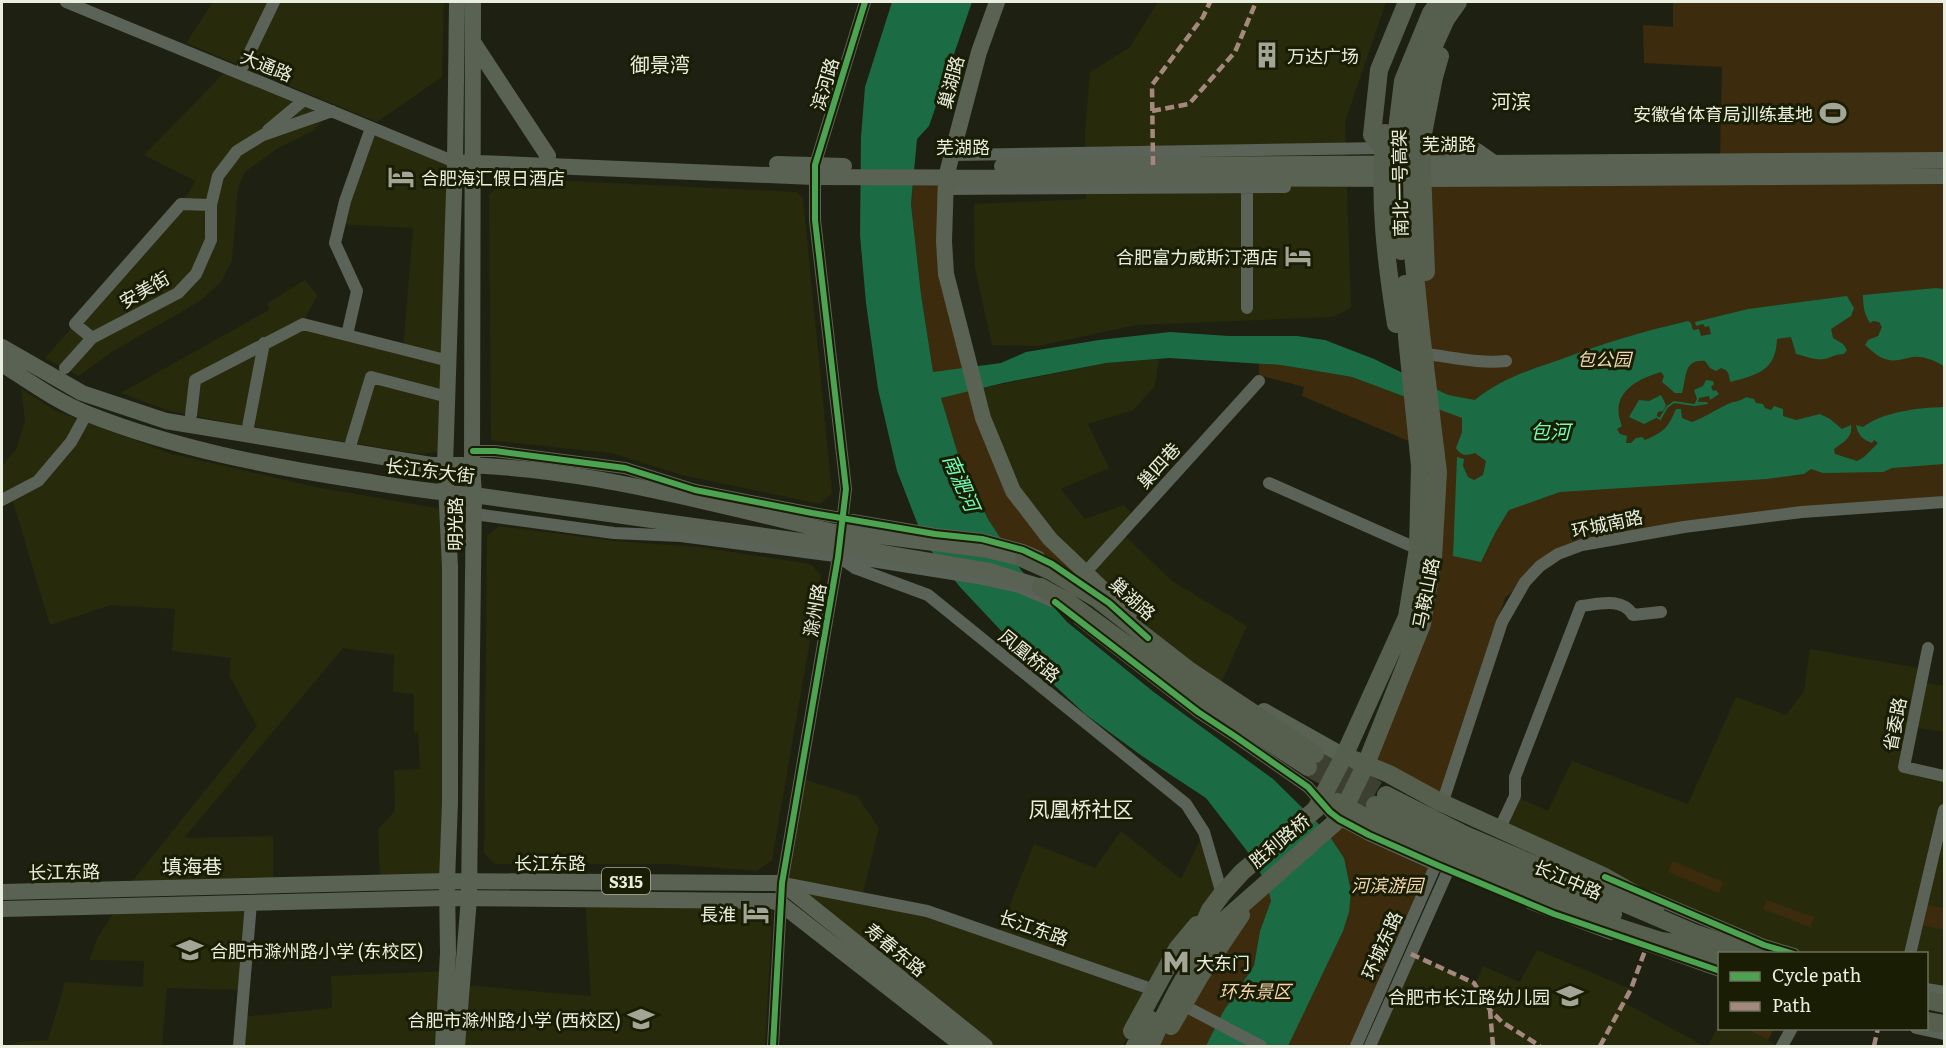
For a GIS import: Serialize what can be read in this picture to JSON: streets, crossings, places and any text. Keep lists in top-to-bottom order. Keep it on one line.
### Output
{"streets":{"highway":["南北一号高架","马鞍山路","胜利路桥","长江中路"],"main road":["巢湖路","芜湖路","长江东大街","明光路","长江东路","S315","寿春东路"],"street":["大通路","滨河路","安美街","巢四巷","环城南路","滁州路","凤凰桥路","省委路","环城东路"]},"crossings":[["大通路","安美街"],["大通路","明光路"],["巢湖路","芜湖路"],["巢湖路","巢四巷"],["巢湖路","马鞍山路"],["滨河路","芜湖路"],["滨河路","滁州路"],["芜湖路","滁州路"],["南北一号高架","马鞍山路"],["长江东大街","明光路"],["长江东大街","滁州路"],["长江东大街","凤凰桥路"],["明光路","长江东路"],["马鞍山路","胜利路桥"],["滁州路","凤凰桥路"],["滁州路","长江东路"],["滁州路","寿春东路"],["凤凰桥路","胜利路桥"],["长江东路","寿春东路"]],"districts":["御景湾","河滨","凤凰桥社区","填海巷"],"water":["包河","南淝河"],"parks":["包公园","河滨游园","环东景区"],"places":{"building":["万达广场"],"sports":["安徽省体育局训练基地"],"hotel":["合肥海汇假日酒店","合肥富力威斯汀酒店","長淮"],"school or university":["合肥市滁州路小学 (东校区)","合肥市长江路幼儿园","合肥市滁州路小学 (西校区)"],"metro station":["大东门"]},"legend":["Cycle path","Path"]}
